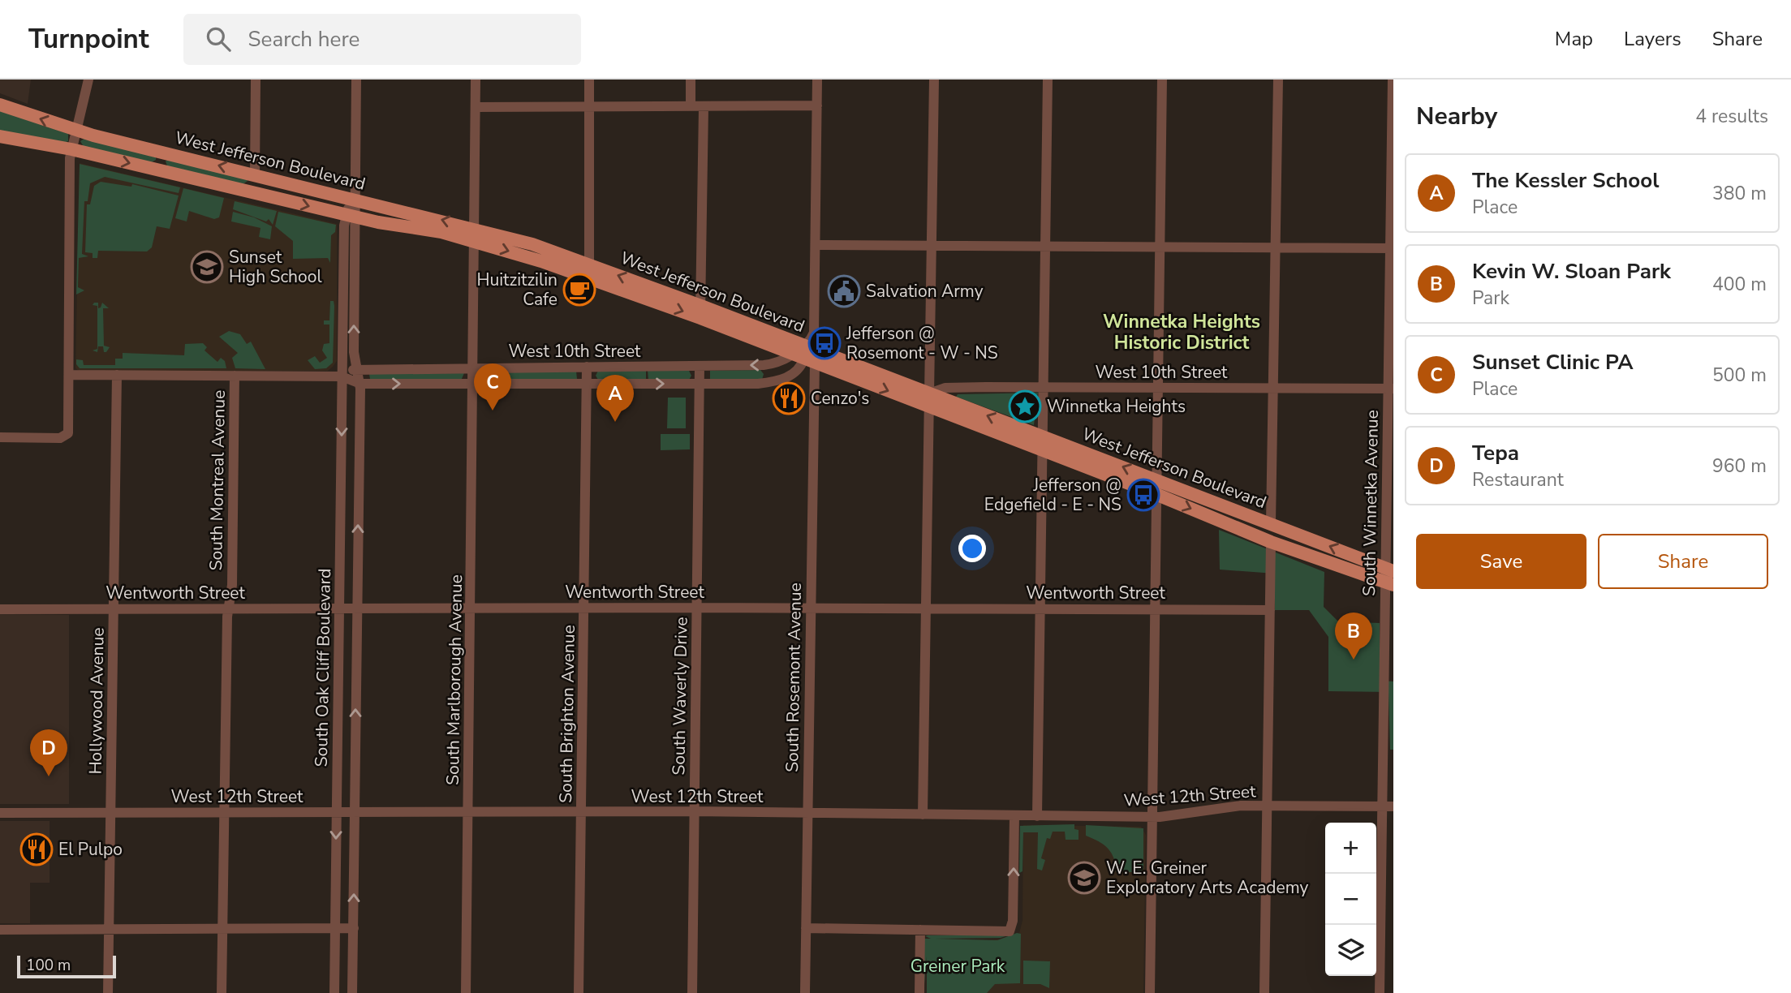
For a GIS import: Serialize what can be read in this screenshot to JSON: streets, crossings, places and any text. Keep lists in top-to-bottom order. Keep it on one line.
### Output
{"streets":{"main road":["West Jefferson Boulevard"],"street":["West 10th Street","South Montreal Avenue","South Winnetka Avenue","Wentworth Street","South Oak Cliff Boulevard","South Rosemont Avenue","South Marlborough Avenue","South Waverly Drive","Hollywood Avenue","South Brighton Avenue","West 12th Street"]},"crossings":[["West Jefferson Boulevard","West 10th Street"],["West Jefferson Boulevard","South Winnetka Avenue"],["West Jefferson Boulevard","South Oak Cliff Boulevard"],["West Jefferson Boulevard","South Rosemont Avenue"],["West Jefferson Boulevard","South Marlborough Avenue"],["West 10th Street","South Montreal Avenue"],["West 10th Street","South Winnetka Avenue"],["West 10th Street","South Oak Cliff Boulevard"],["West 10th Street","South Rosemont Avenue"],["West 10th Street","South Marlborough Avenue"],["West 10th Street","South Waverly Drive"],["West 10th Street","Hollywood Avenue"],["West 10th Street","South Brighton Avenue"],["South Montreal Avenue","Wentworth Street"],["South Montreal Avenue","West 12th Street"],["South Winnetka Avenue","West 12th Street"],["Wentworth Street","South Oak Cliff Boulevard"],["Wentworth Street","South Rosemont Avenue"],["Wentworth Street","South Marlborough Avenue"],["Wentworth Street","South Waverly Drive"],["Wentworth Street","Hollywood Avenue"],["Wentworth Street","South Brighton Avenue"],["South Oak Cliff Boulevard","West 12th Street"],["South Rosemont Avenue","West 12th Street"],["South Marlborough Avenue","West 12th Street"],["South Waverly Drive","West 12th Street"],["Hollywood Avenue","West 12th Street"],["South Brighton Avenue","West 12th Street"]],"districts":["Winnetka Heights Historic District"],"parks":["Greiner Park"],"places":{"school or university":["Sunset High School","W. E. Greiner Exploratory Arts Academy"],"cafe":["Huitzitzilin Cafe"],"public building":["Salvation Army"],"bus stop":["Jefferson @ Rosemont - W - NS","Jefferson @ Edgefield - E - NS"],"restaurant":["Cenzo's","El Pulpo"],"place":["Winnetka Heights"]},"scale_bar":"100 m","page":{"header":"Turnpoint","search":"Search here","nav":["Map","Layers","Share"],"heading":["Nearby","4 results"],"list":[{"mark":"A","name":"The Kessler School","note":"Place","value":"380 m"},{"mark":"B","name":"Kevin W. Sloan Park","note":"Park","value":"400 m"},{"mark":"C","name":"Sunset Clinic PA","note":"Place","value":"500 m"},{"mark":"D","name":"Tepa","note":"Restaurant","value":"960 m"}],"pins":["C","A","B","D"],"buttons":["Save","Share"],"map_buttons":["+","−"],"scale":"100 m"}}
